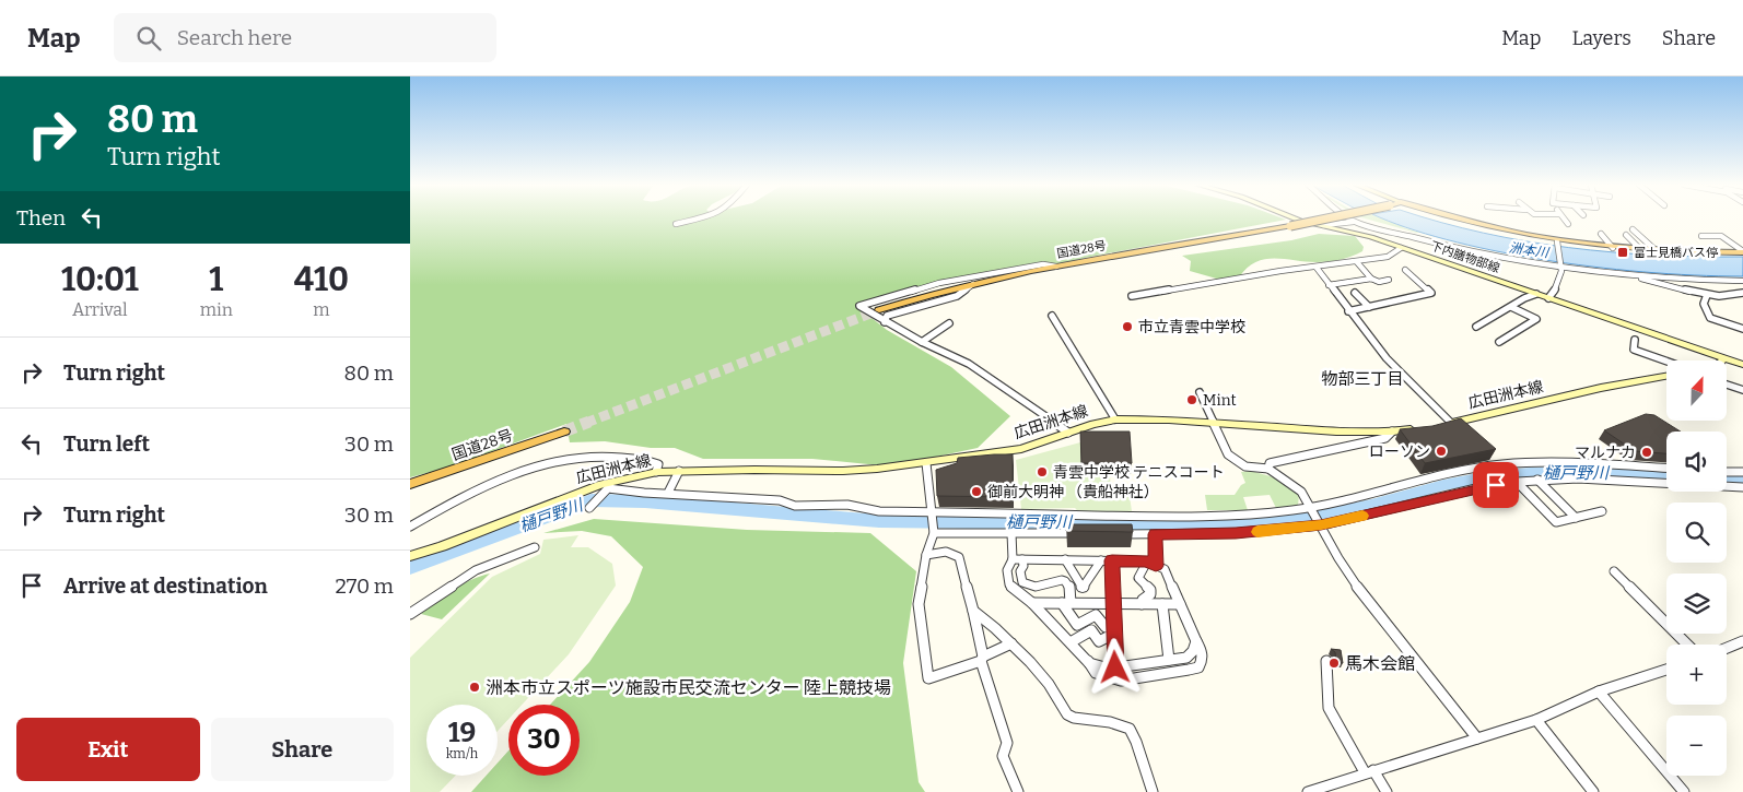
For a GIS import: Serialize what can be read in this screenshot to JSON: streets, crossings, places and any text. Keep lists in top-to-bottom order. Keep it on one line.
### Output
{"streets":{"highway":["国道28号"],"main road":["下内膳物部線","広田洲本線"]},"districts":["物部三丁目"],"water":["洲本川","樋戸野川"],"places":{"transit":["富士見橋バス停"],"other":["市立青雲中学校","Mint","ローソン","マルナカ","青雲中学校 テニスコート","御前大明神 （貴船神社）","馬木会館","洲本市立スポーツ施設市民交流センター 陸上競技場"]},"north":"top","page":{"header":"Map","search":"Search here","nav":["Map","Layers","Share"],"turn":["80 m","Turn right"],"then":"Then","eta":["10:01","Arrival","1","min","410","m"],"list":[{"name":"Turn right","value":"80 m"},{"name":"Turn left","value":"30 m"},{"name":"Turn right","value":"30 m"},{"name":"Arrive at destination","value":"270 m"}],"map_buttons":["+","−"],"speed":"19 km/h","limit":"30","buttons":["Exit","Share"]}}
